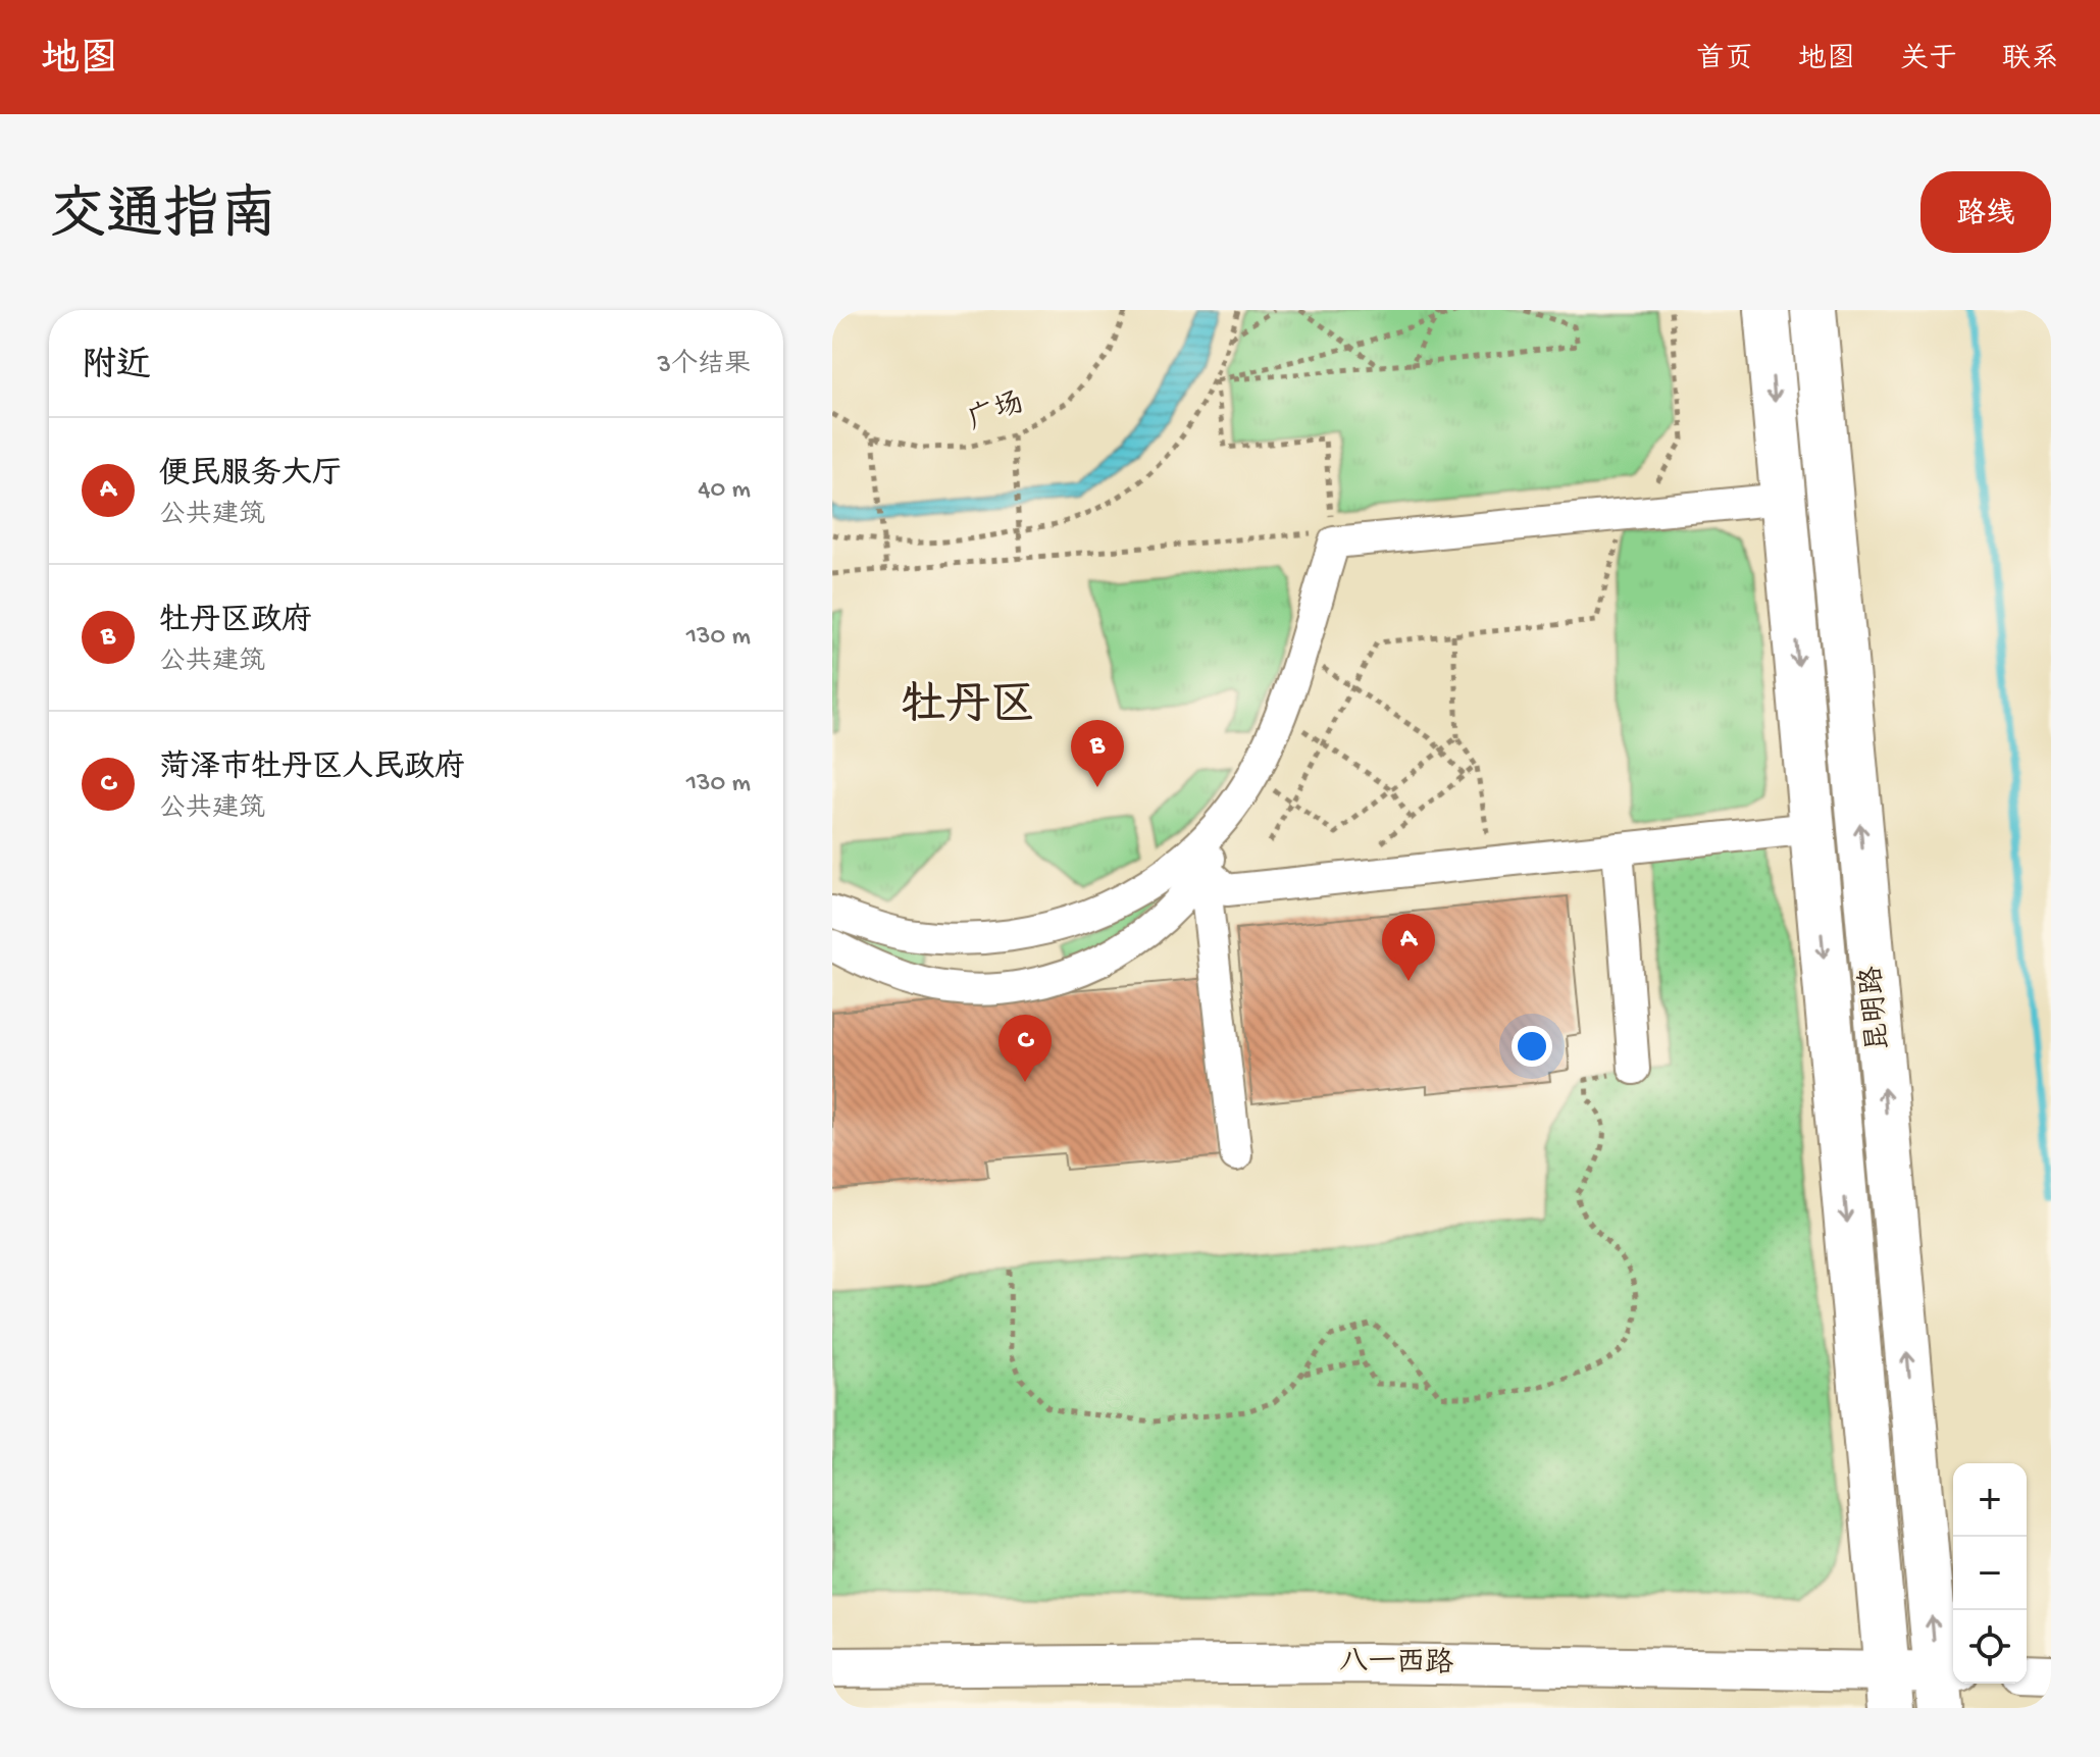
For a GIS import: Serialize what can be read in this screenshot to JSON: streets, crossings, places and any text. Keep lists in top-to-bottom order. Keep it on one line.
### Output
{"streets":{"highway":["昆明路"],"main road":["八一西路"],"path":["广场"]},"crossings":[["昆明路","八一西路"]],"districts":["牡丹区"],"page":{"header":"地图","nav":["首页","地图","关于","联系"],"title":"交通指南","buttons":"路线","heading":["附近","3个结果"],"list":[{"mark":"A","name":"便民服务大厅","note":"公共建筑","value":"40 m"},{"mark":"B","name":"牡丹区政府","note":"公共建筑","value":"130 m"},{"mark":"C","name":"菏泽市牡丹区人民政府","note":"公共建筑","value":"130 m"}],"pins":["B","A","C"],"map_buttons":["+","−"]}}
